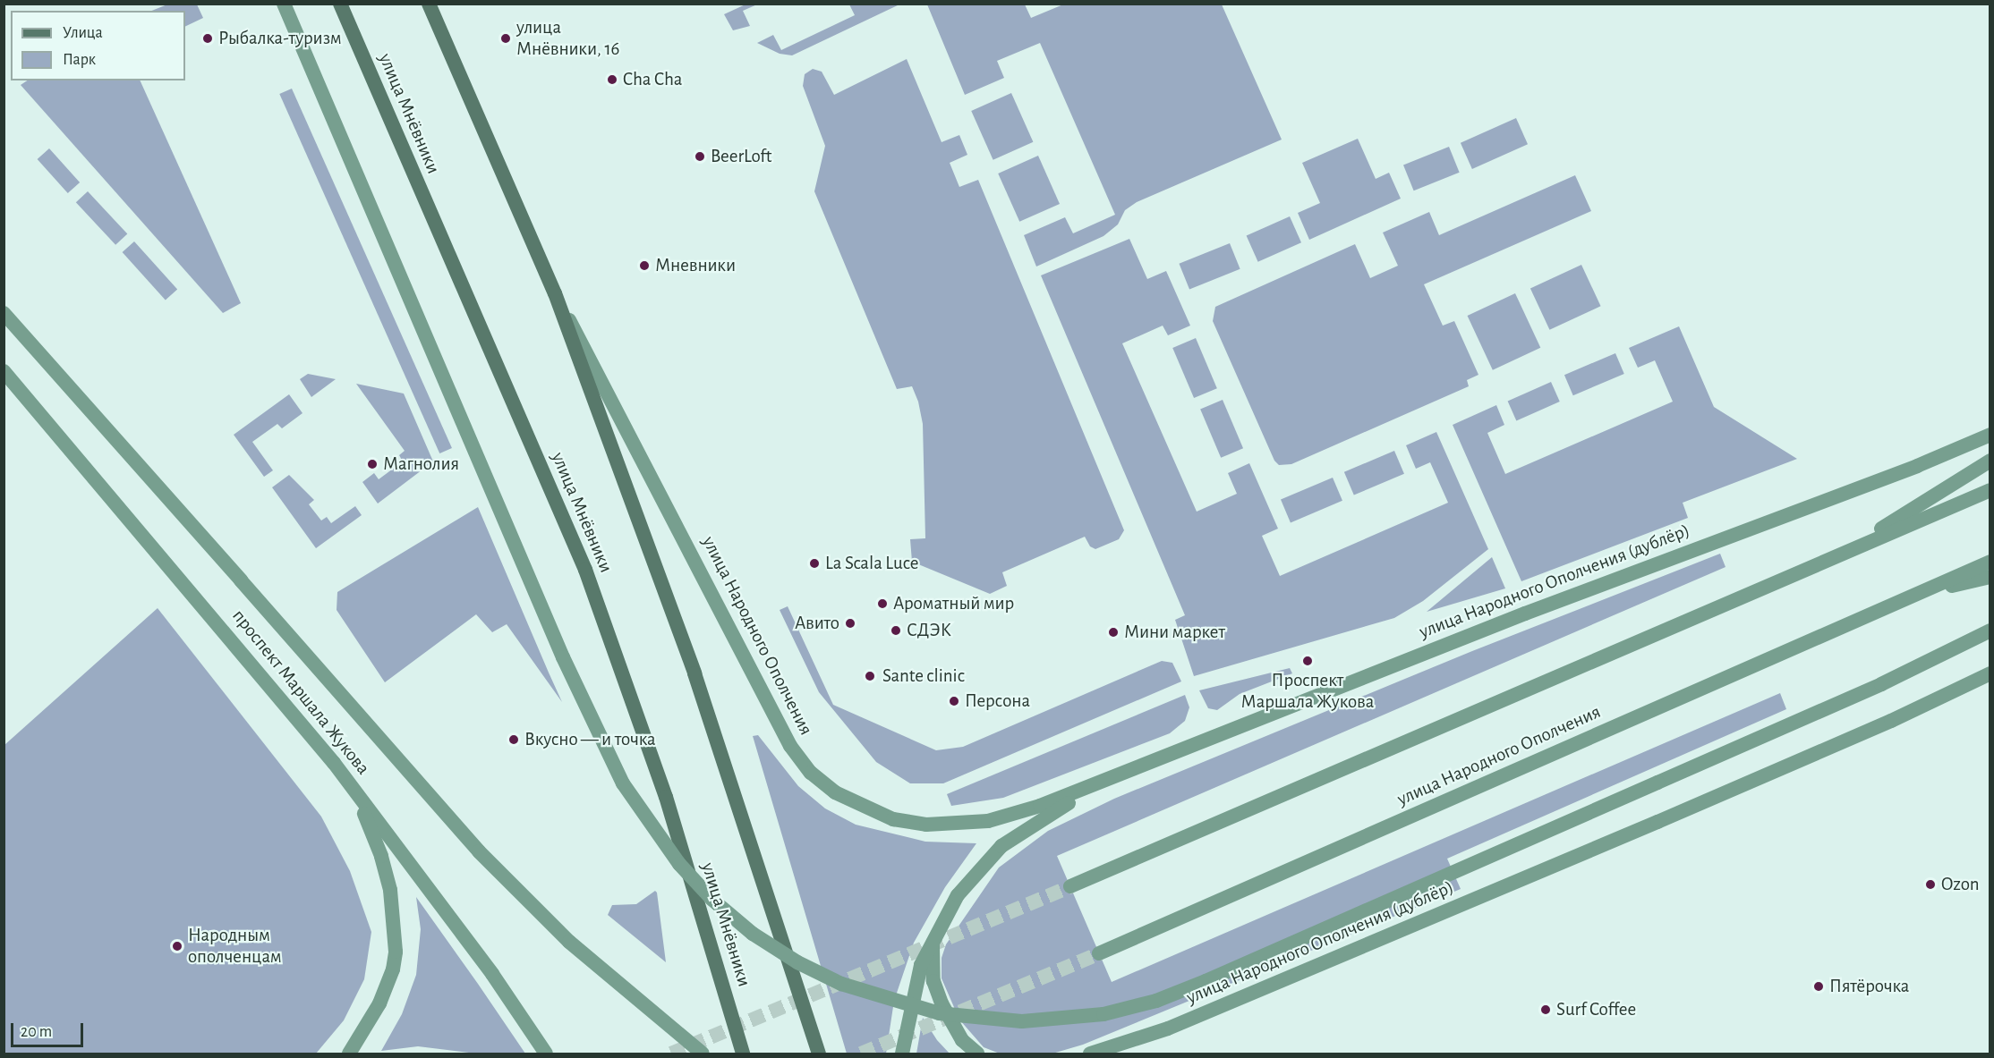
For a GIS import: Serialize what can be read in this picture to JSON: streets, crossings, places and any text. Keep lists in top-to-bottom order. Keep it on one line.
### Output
{"streets":{"main road":["улица Мнёвники","улица Народного Ополчения (дублёр)","улица Народного Ополчения","проспект Маршала Жукова"]},"crossings":[["улица Народного Ополчения (дублёр)","улица Народного Ополчения"]],"places":["Рыбалка-туризм","улица Мнёвники, 16","Cha Cha","BeerLoft","Мневники","Магнолия","La Scala Luce","Ароматный мир","Авито","СДЭК","Мини маркет","Проспект Маршала Жукова","Sante clinic","Персона","Вкусно — и точка","Ozon","Народным ополченцам","Пятёрочка","Surf Coffee"],"legend":["Улица","Парк"],"scale_bar":"20 m"}
